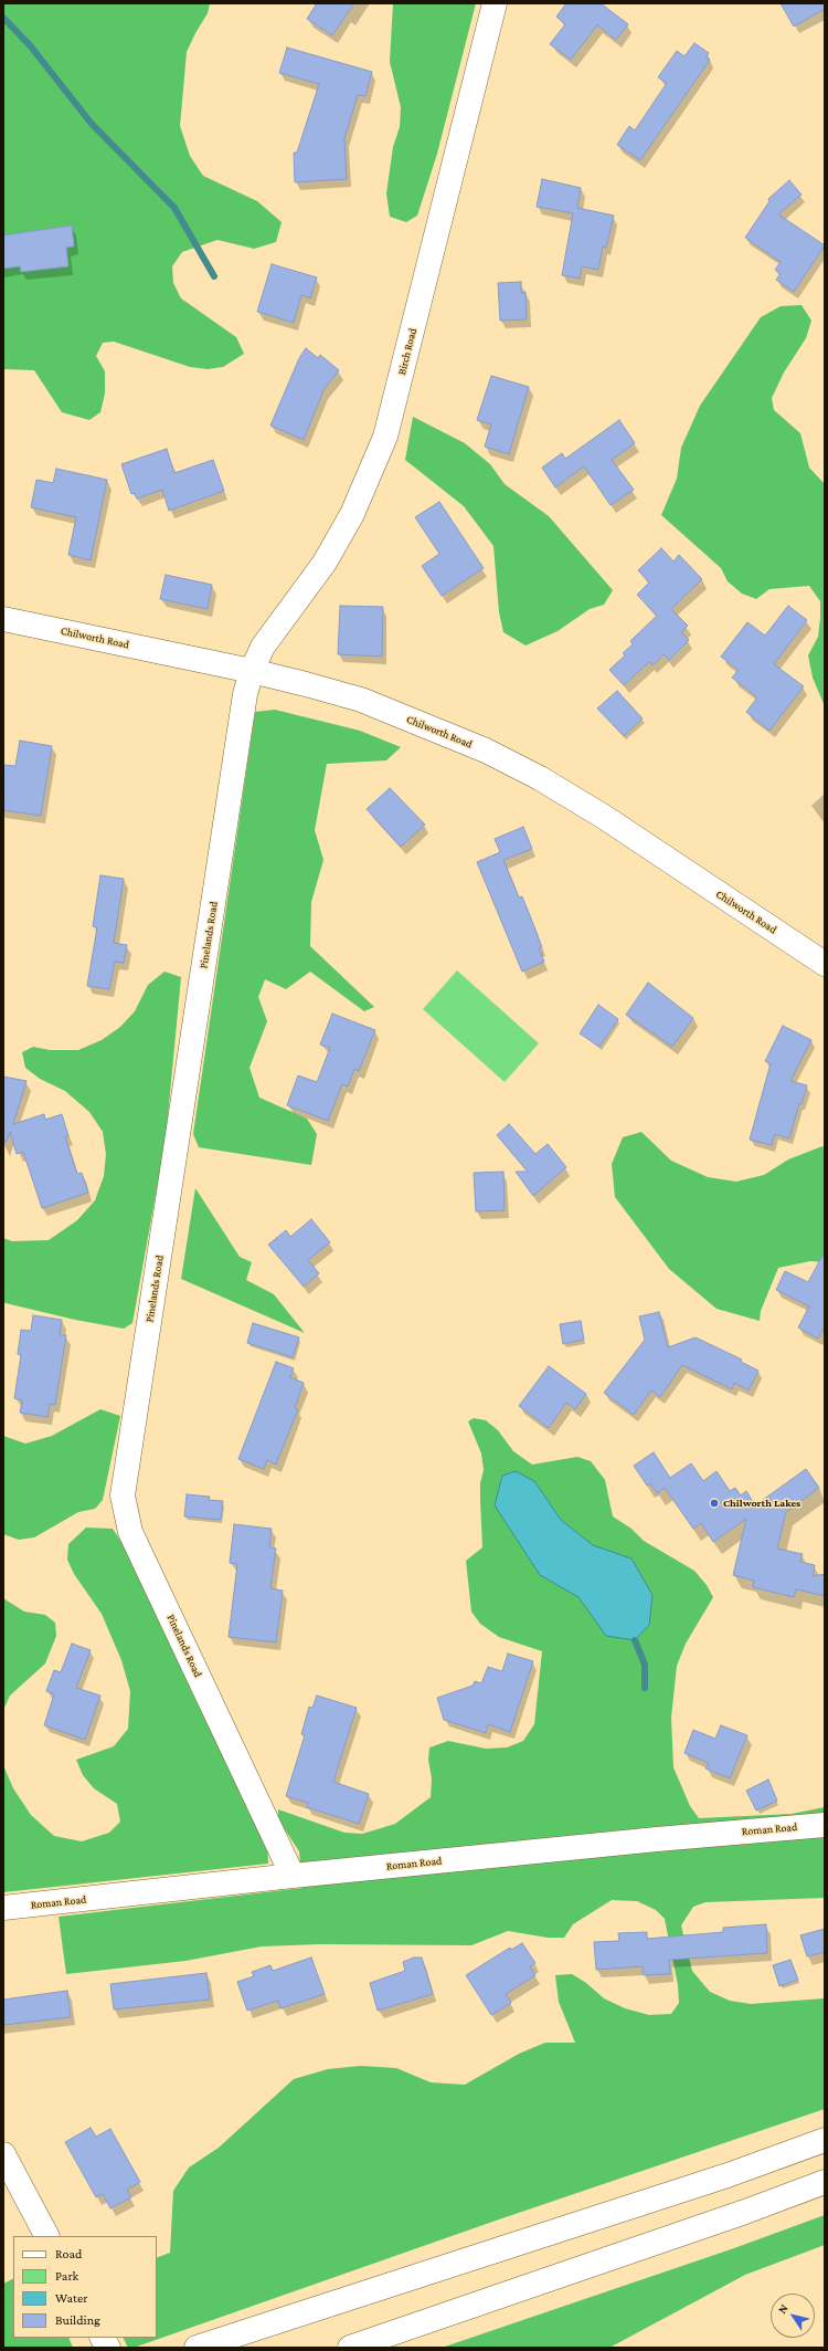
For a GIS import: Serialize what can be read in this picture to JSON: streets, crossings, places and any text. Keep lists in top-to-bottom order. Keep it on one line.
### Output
{"streets":{"main road":["Birch Road","Chilworth Road","Pinelands Road","Roman Road"]},"crossings":[["Birch Road","Chilworth Road"],["Birch Road","Pinelands Road"],["Chilworth Road","Pinelands Road"],["Pinelands Road","Roman Road"]],"places":["Chilworth Lakes"],"legend":["Road","Park","Water","Building"],"north":"top left"}
